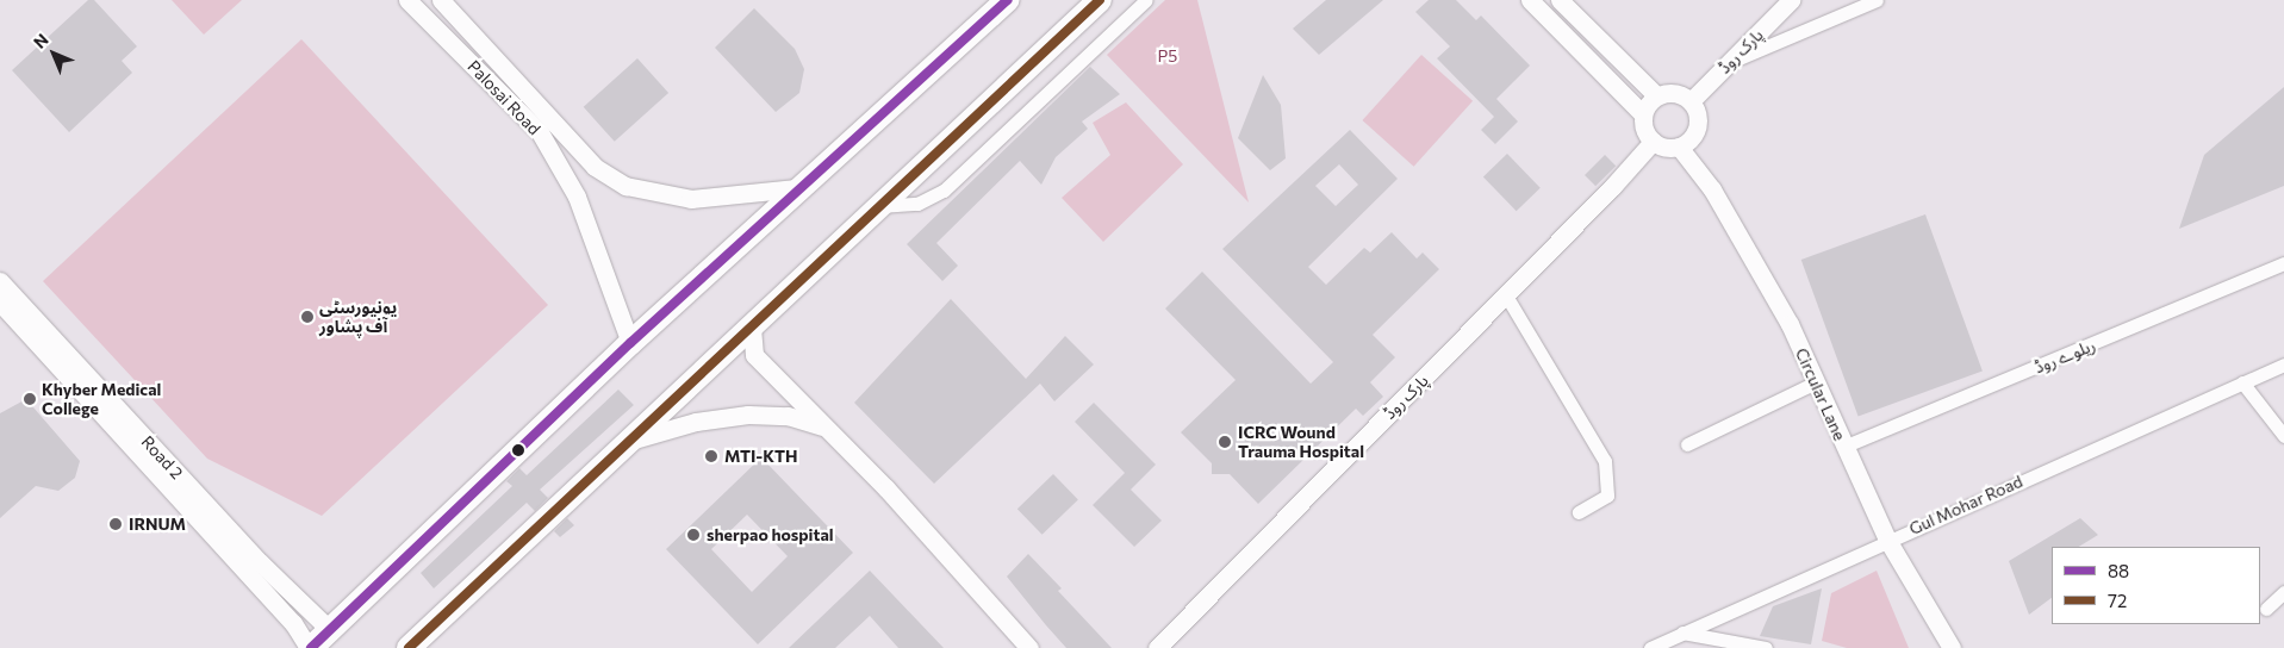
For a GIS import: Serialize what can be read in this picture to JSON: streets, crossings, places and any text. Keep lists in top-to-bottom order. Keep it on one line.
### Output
{"streets":{"street":["پارک روڈ","Palosai Road","ریلوے روڈ","Circular Lane","Road 2","Gul Mohar Road"]},"crossings":[["پارک روڈ","Circular Lane"],["ریلوے روڈ","Circular Lane"],["Circular Lane","Gul Mohar Road"]],"parks":["P5"],"places":["یونیورسٹی آف پشاور","Khyber Medical College","ICRC Wound Trauma Hospital","MTI-KTH","IRNUM","sherpao hospital"],"lines":["transit line 88","transit line 72"],"legend":["88","72"],"north":"top left"}
